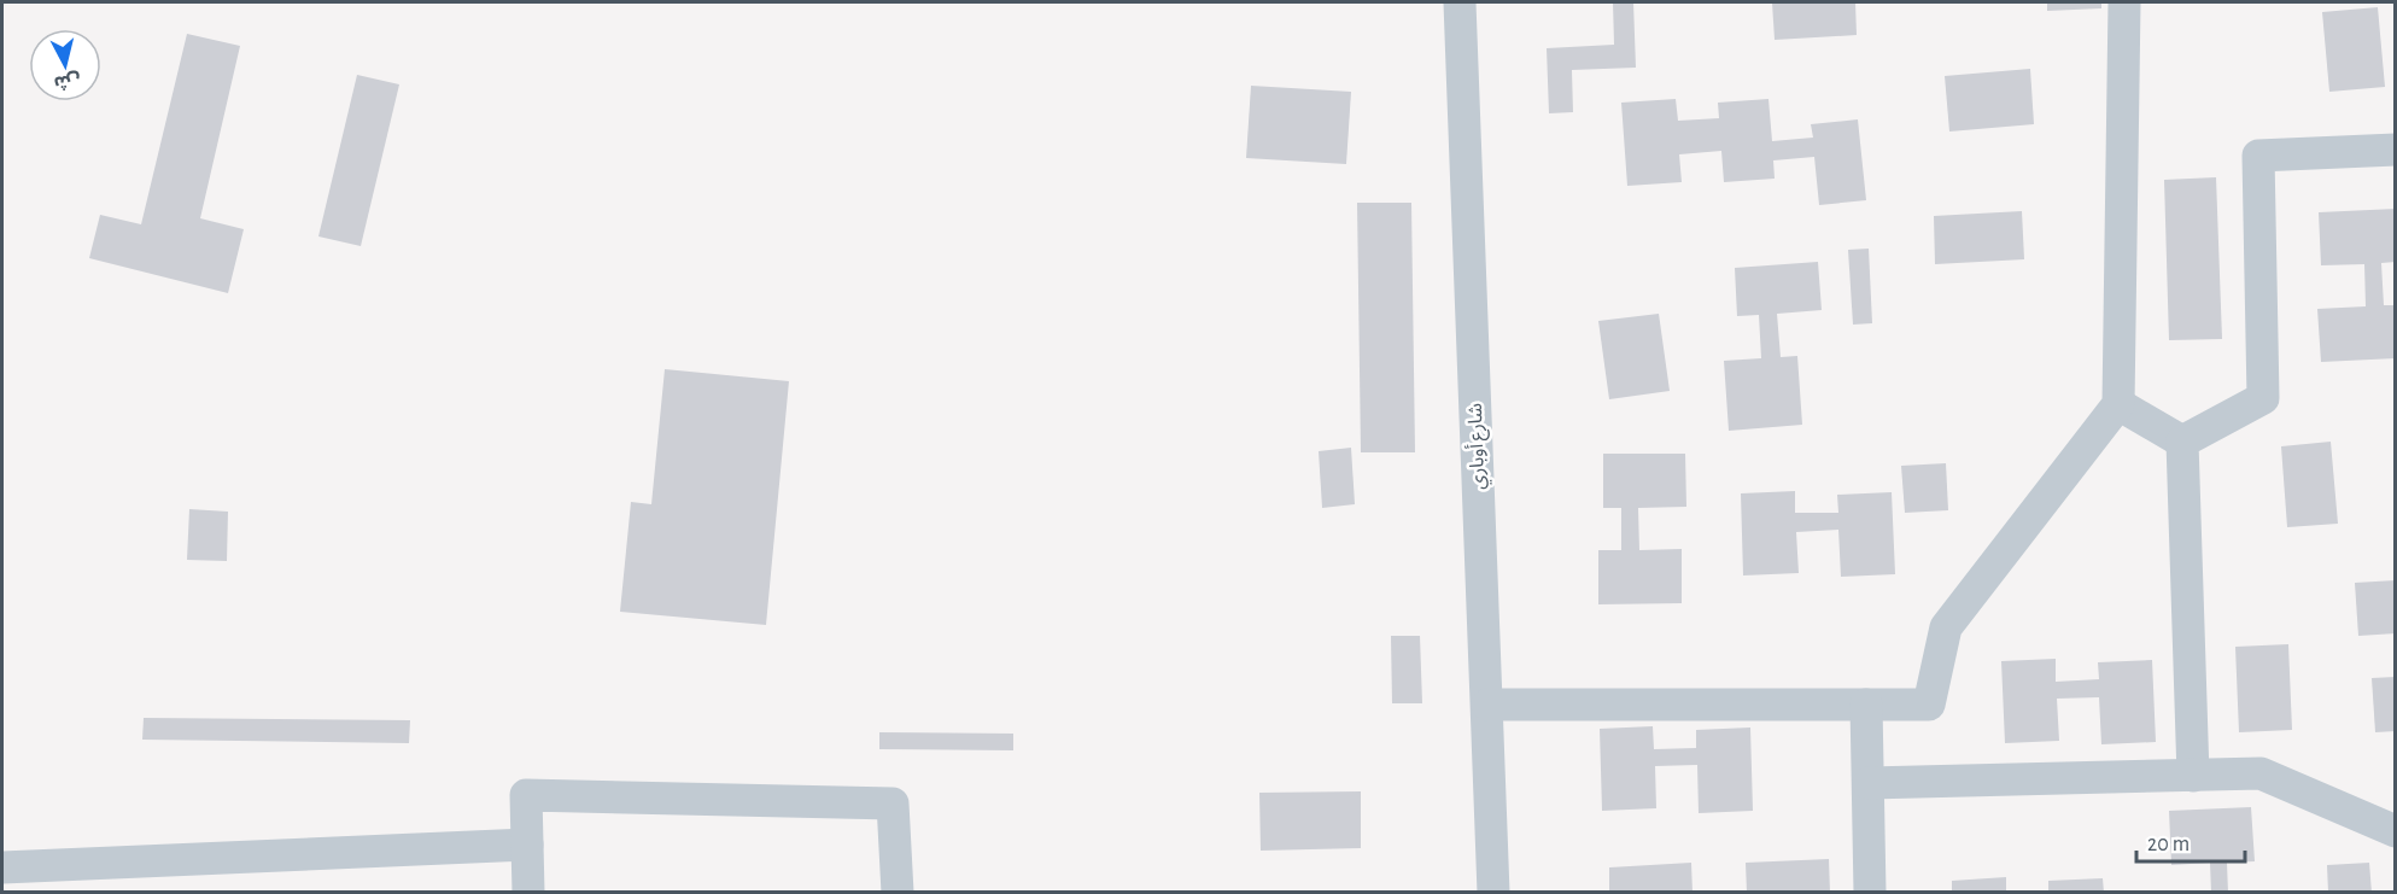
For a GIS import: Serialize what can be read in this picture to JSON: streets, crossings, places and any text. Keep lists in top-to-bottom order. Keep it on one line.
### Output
{"streets":{"street":["شارع أوباري"]},"scale_bar":"20 m","north":"bottom"}
